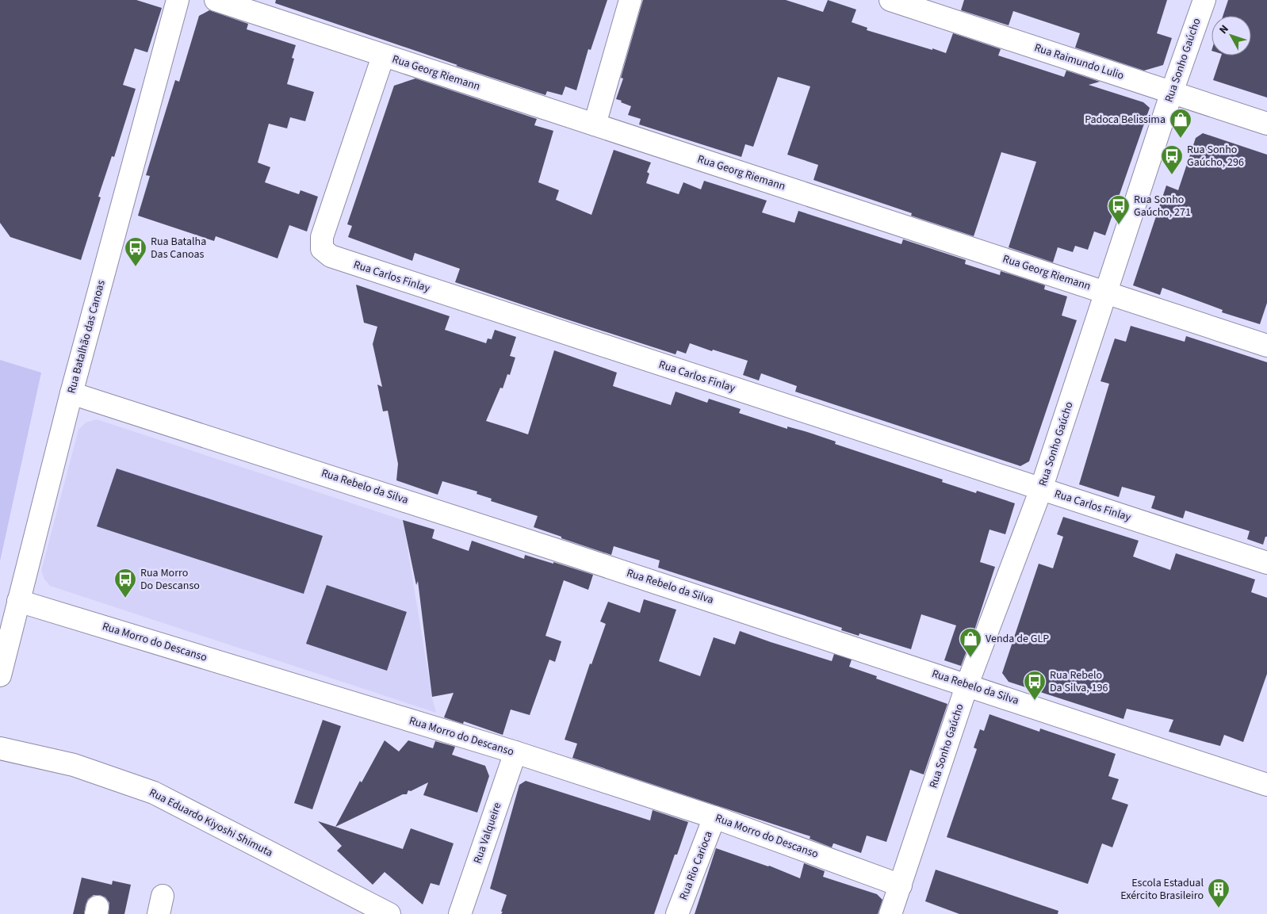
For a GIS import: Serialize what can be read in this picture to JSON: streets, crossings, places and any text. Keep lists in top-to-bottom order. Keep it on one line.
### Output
{"streets":{"street":["Rua Sonho Gaúcho","Rua Raimundo Lulio","Rua Georg Riemann","Rua Carlos Finlay","Rua Batalhão das Canoas","Rua Rebelo da Silva","Rua Morro do Descanso","Rua Eduardo Kiyoshi Shimuta","Rua Valqueire","Rua Rio Carioca"]},"crossings":[["Rua Sonho Gaúcho","Rua Raimundo Lulio"],["Rua Sonho Gaúcho","Rua Georg Riemann"],["Rua Sonho Gaúcho","Rua Carlos Finlay"],["Rua Sonho Gaúcho","Rua Rebelo da Silva"],["Rua Sonho Gaúcho","Rua Morro do Descanso"],["Rua Georg Riemann","Rua Carlos Finlay"],["Rua Batalhão das Canoas","Rua Rebelo da Silva"],["Rua Batalhão das Canoas","Rua Morro do Descanso"],["Rua Morro do Descanso","Rua Valqueire"],["Rua Morro do Descanso","Rua Rio Carioca"]],"places":{"shop":["Padoca Belissima","Venda de GLP"],"bus stop":["Rua Sonho Gaúcho, 296","Rua Sonho Gaúcho, 271","Rua Batalha Das Canoas","Rua Morro Do Descanso","Rua Rebelo Da Silva, 196"],"building":["Escola Estadual Exército Brasileiro"]},"north":"top left"}
